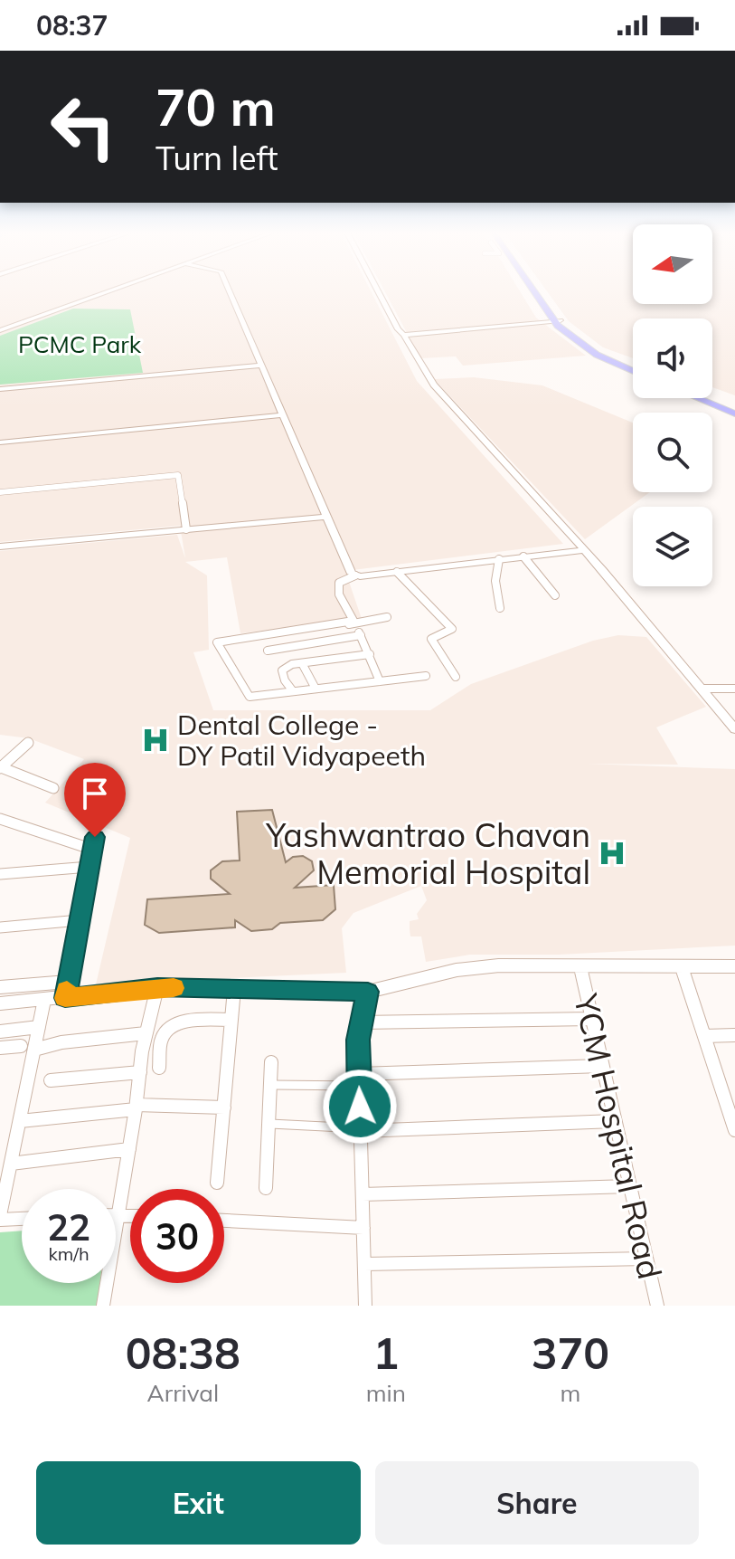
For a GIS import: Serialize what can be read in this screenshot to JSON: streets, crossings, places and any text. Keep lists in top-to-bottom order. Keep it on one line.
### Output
{"streets":{"street":["YCM Hospital Road"]},"parks":["PCMC Park"],"places":{"hospital":["Dental College - DY Patil Vidyapeeth","Yashwantrao Chavan Memorial Hospital"]},"north":"left","page":{"status":"08:37","turn":["70 m","Turn left"],"speed":"22 km/h","limit":"30","eta":["08:38","Arrival","1","min","370","m"],"buttons":["Exit","Share"]}}
